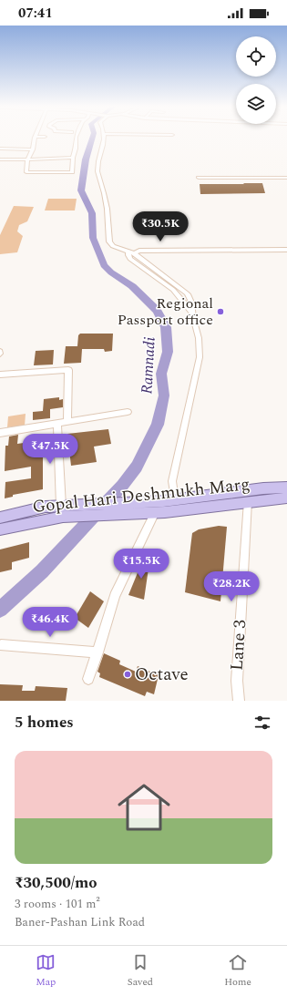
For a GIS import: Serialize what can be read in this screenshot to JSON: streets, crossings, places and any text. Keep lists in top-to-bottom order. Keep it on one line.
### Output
{"streets":{"main road":["Gopal Hari Deshmukh Marg"],"street":["Lane 3"]},"crossings":[["Gopal Hari Deshmukh Marg","Lane 3"]],"water":["Ramnadi"],"places":["Regional Passport office","Octave"],"page":{"status":"07:41","price":["₹30.5K","₹47.5K","₹15.5K","₹28.2K","₹46.4K"],"heading":"5 homes","list":[{"name":"₹30,500/mo","note":"3 rooms · 101 m² · Baner-Pashan Link Road"}],"tabs":["Map","Saved","Home"]}}
